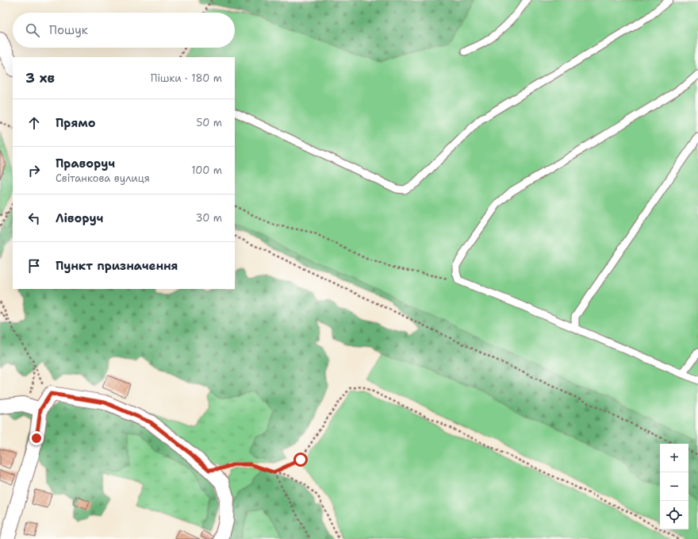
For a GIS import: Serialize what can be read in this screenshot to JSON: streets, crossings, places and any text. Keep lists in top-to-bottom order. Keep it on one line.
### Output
{"page":{"search":"Пошук","heading":["3 хв","Пішки · 180 m"],"list":[["Прямо","50 m"],["Праворуч","Світанкова вулиця","100 m"],["Ліворуч","30 m"],"Пункт призначення"],"map_buttons":["+","−"]}}
